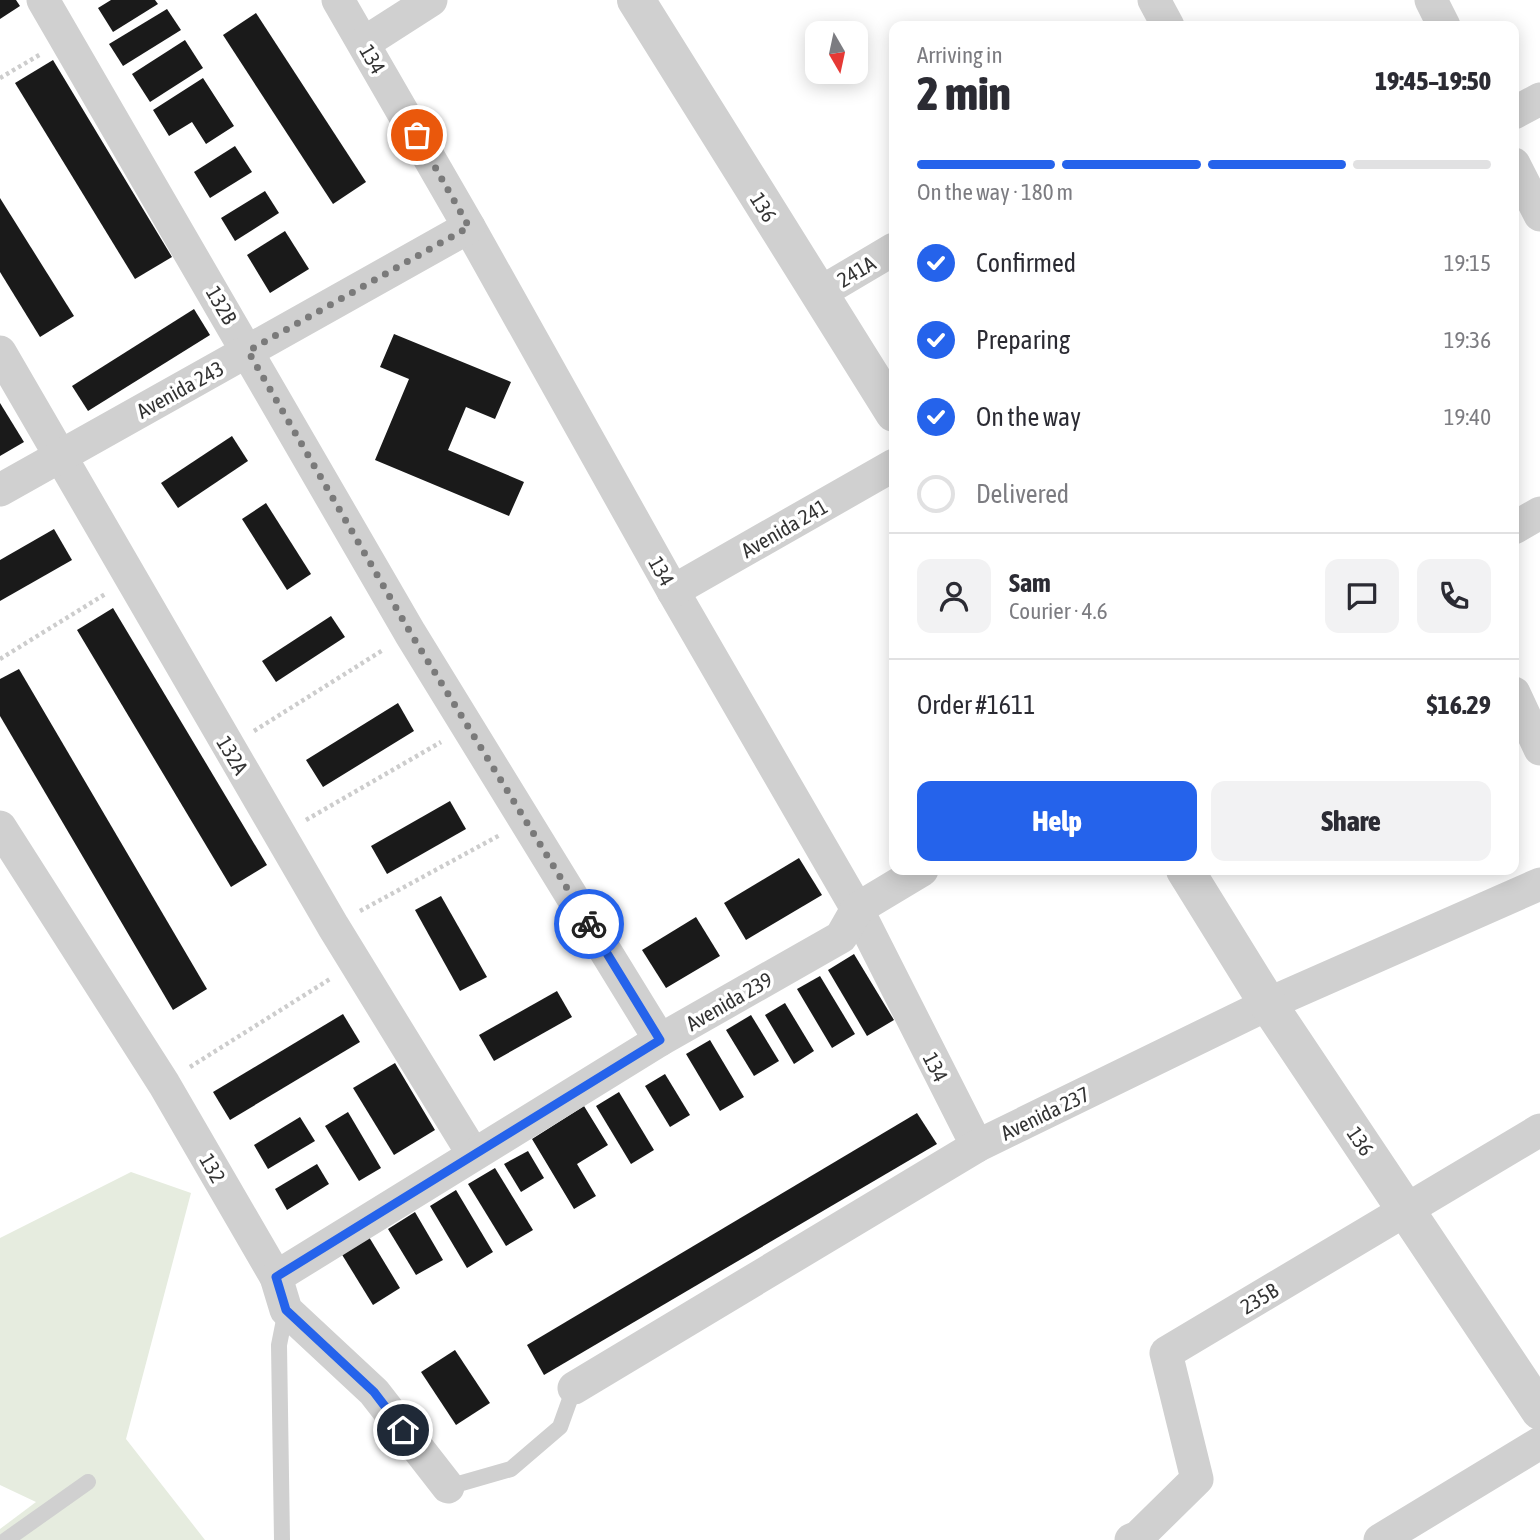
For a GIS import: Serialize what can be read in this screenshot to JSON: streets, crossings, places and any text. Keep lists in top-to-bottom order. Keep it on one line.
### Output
{"streets":{"street":["134","136","241A","132B","Avenida 243","Avenida 241","132A","Avenida 239","Avenida 237","132","235B"]},"crossings":[["134","Avenida 243"],["134","Avenida 241"],["134","Avenida 239"],["134","Avenida 237"],["136","241A"],["136","Avenida 237"],["136","235B"],["132B","Avenida 243"],["132B","Avenida 239"],["Avenida 243","132A"],["132A","Avenida 239"],["Avenida 239","132"]],"north":"bottom","page":{"heading":["2 min","Arriving in","19:45–19:50"],"panel":["Sam","Courier · 4.6","Order #1611","$16.29"],"bar":"On the way · 180 m","list":[["Confirmed","19:15"],["Preparing","19:36"],["On the way","19:40"],"Delivered"],"buttons":["Help","Share"]}}
